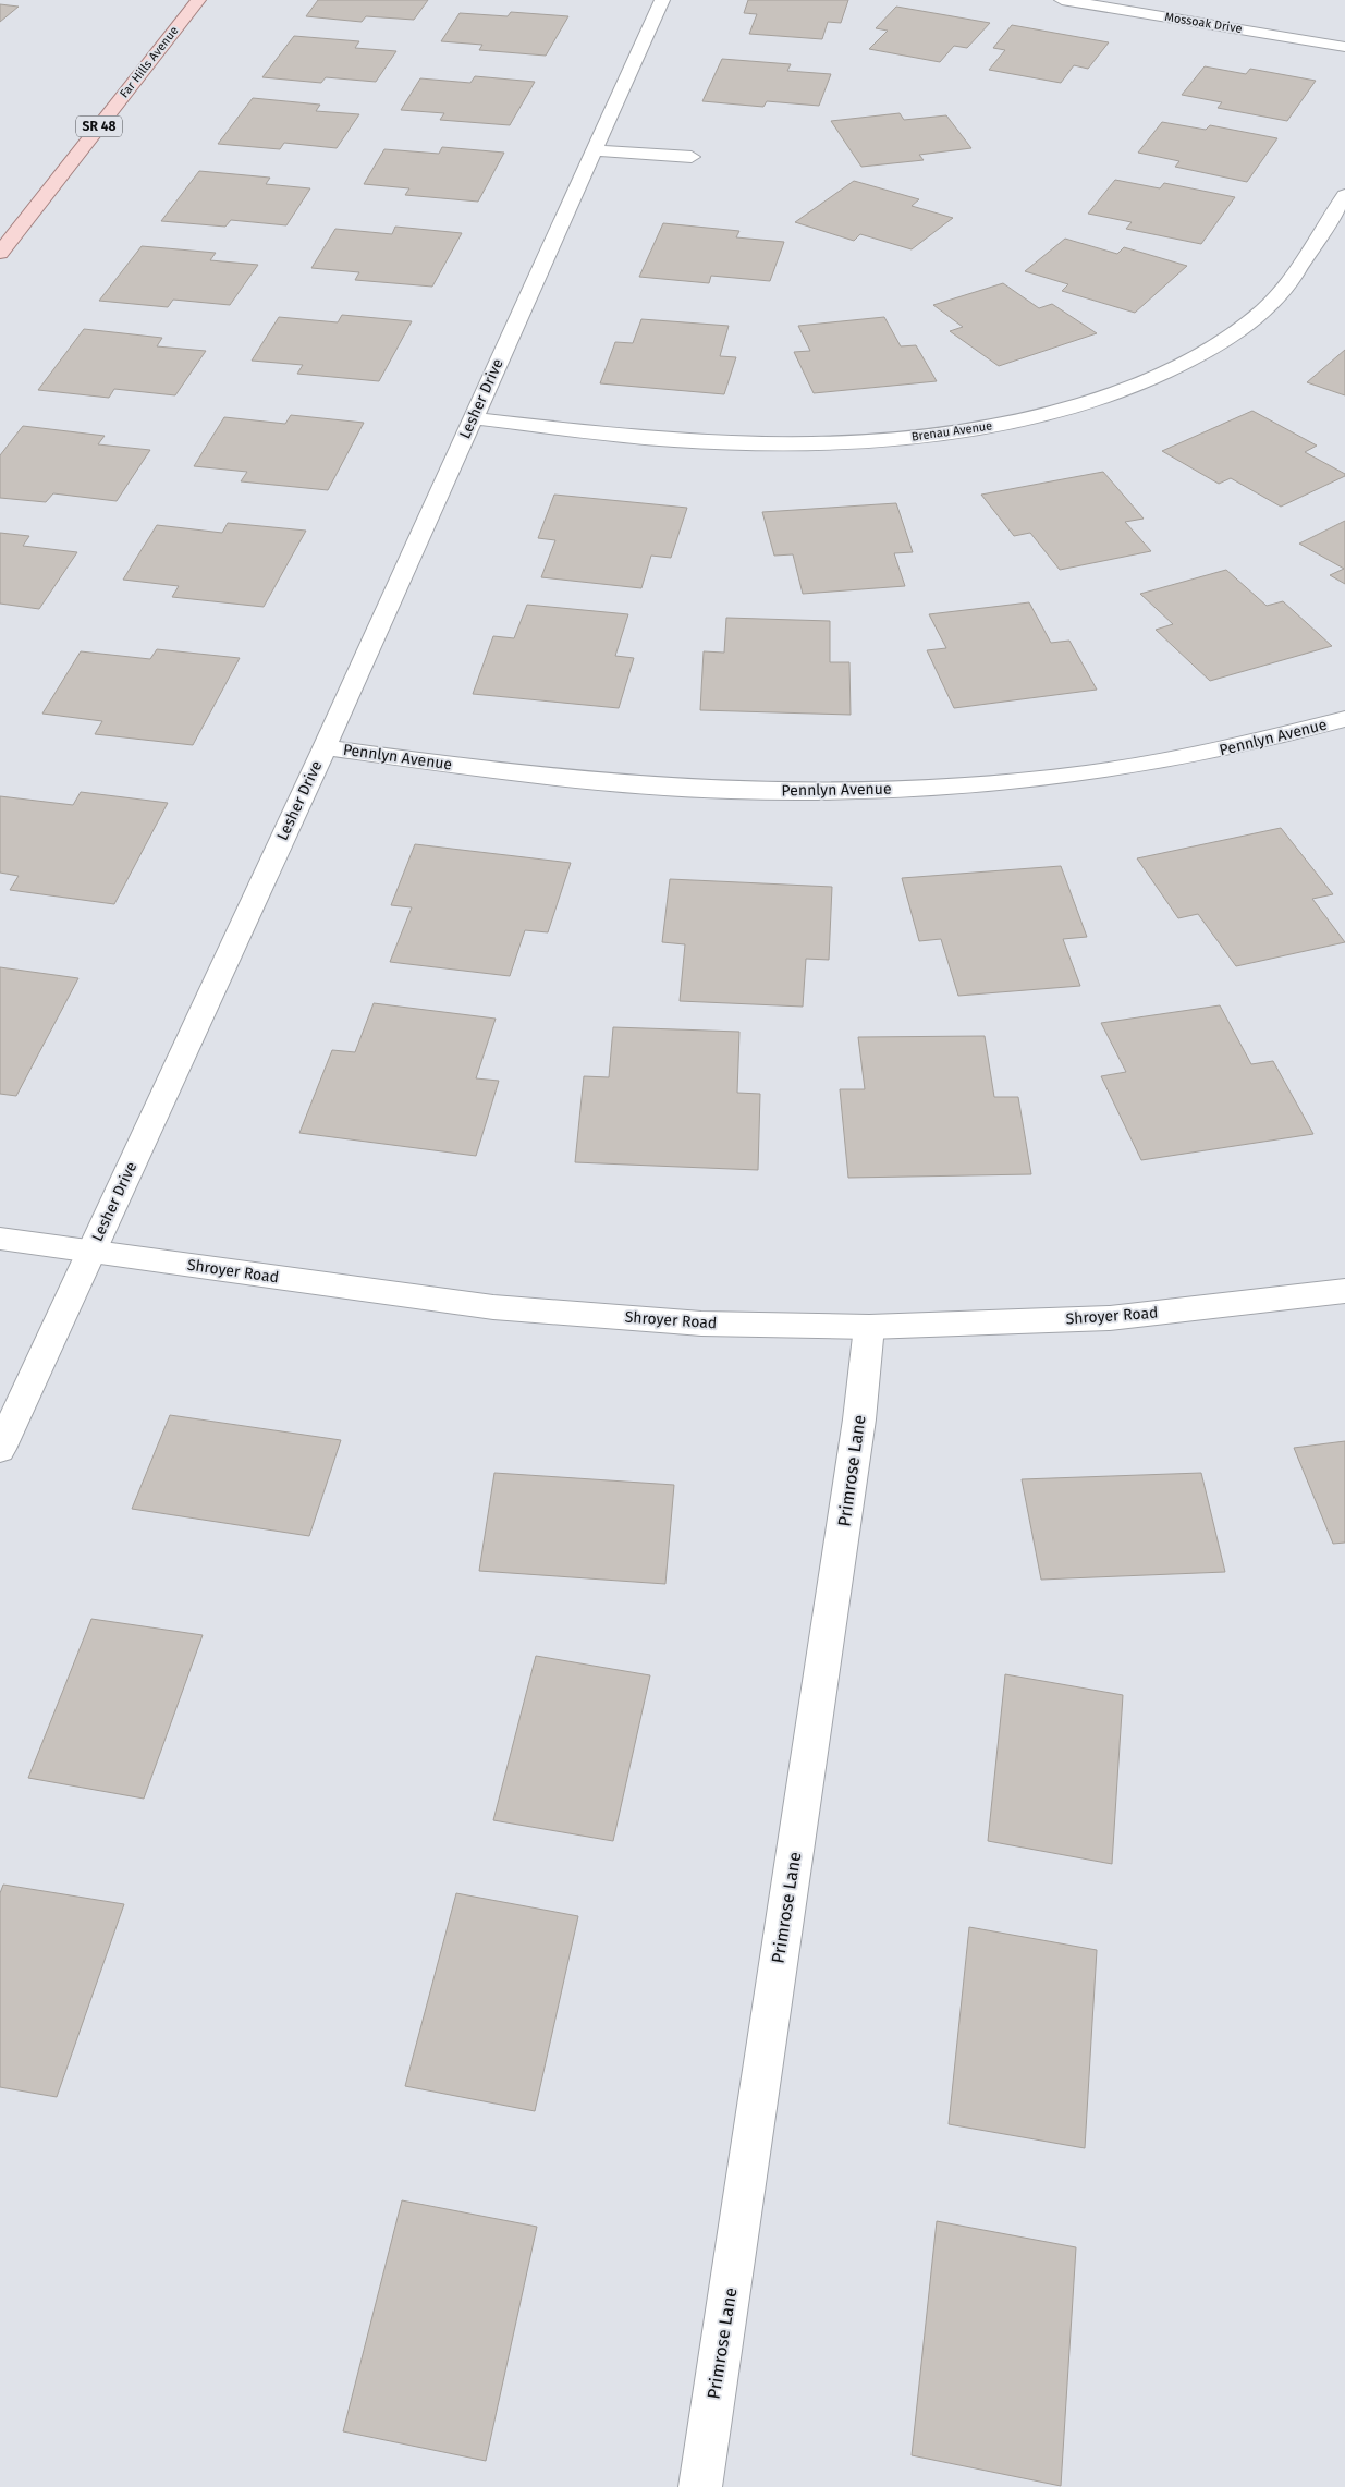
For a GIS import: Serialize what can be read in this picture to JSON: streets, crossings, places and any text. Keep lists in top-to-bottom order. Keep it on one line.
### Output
{"streets":{"main road":["Far Hills Avenue","SR 48"],"street":["Mossoak Drive","Lesher Drive","Brenau Avenue","Pennlyn Avenue","Shroyer Road","Primrose Lane"]},"crossings":[["Lesher Drive","Brenau Avenue"],["Lesher Drive","Pennlyn Avenue"],["Lesher Drive","Shroyer Road"],["Shroyer Road","Primrose Lane"]]}
